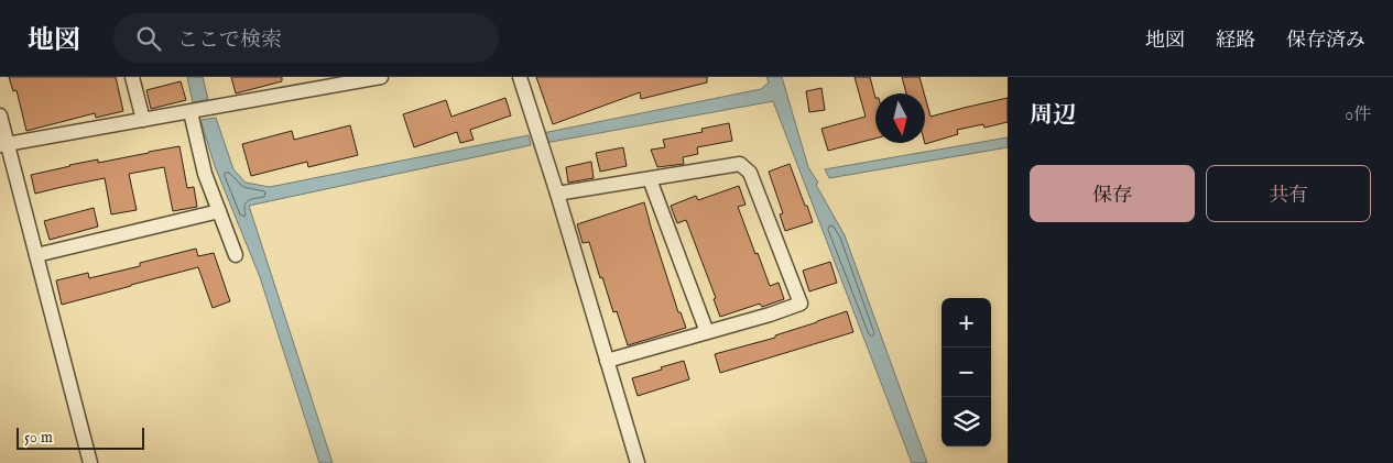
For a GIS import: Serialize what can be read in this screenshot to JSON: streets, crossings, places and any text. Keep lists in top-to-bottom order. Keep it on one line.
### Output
{"scale_bar":"50 m","north":"bottom","page":{"header":"地図","search":"ここで検索","nav":["地図","経路","保存済み"],"heading":["周辺","0件"],"buttons":["保存","共有"],"map_buttons":["+","−"],"scale":"50 m"}}
